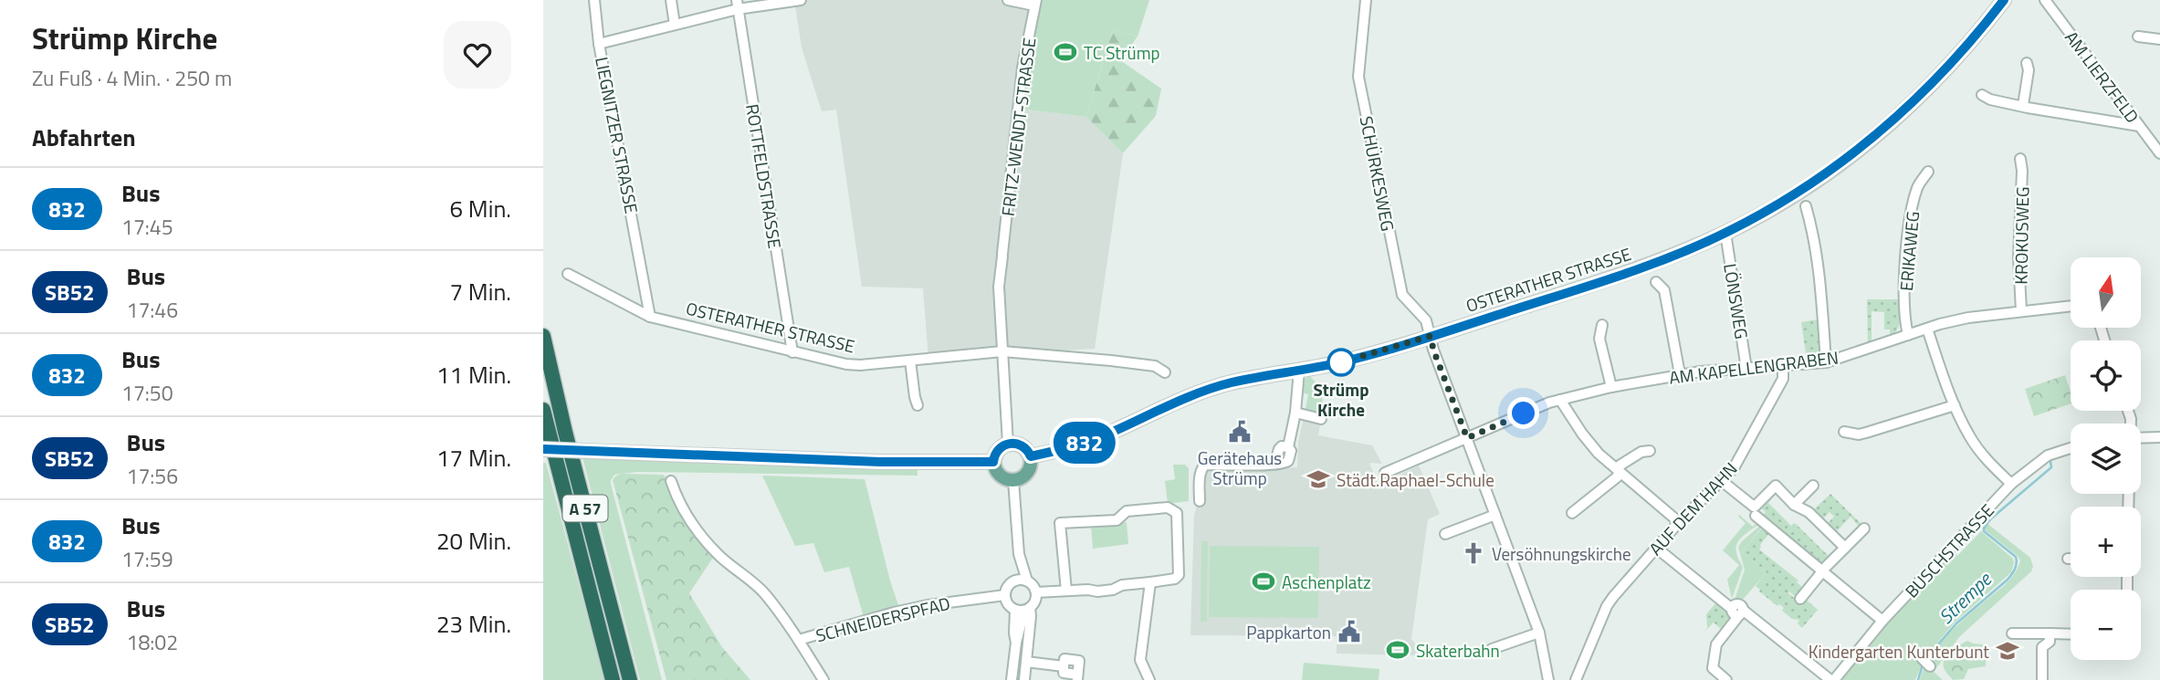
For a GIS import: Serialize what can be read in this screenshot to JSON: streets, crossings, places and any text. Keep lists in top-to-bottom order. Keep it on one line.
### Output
{"streets":{"highway":["A 57"],"main road":["OSTERATHER STRASSE"],"street":["AM LIERZFELD","FRITZ-WENDT-STRASSE","LIEGNITZER STRASSE","SCHÜRKESWEG","ROTTFELDSTRASSE","KROKUSWEG","ERIKAWEG","LÖNSWEG","AM KAPELLENGRABEN","AUF DEM HAHN","BUSCHSTRASSE","SCHNEIDERSPFAD"]},"crossings":[["FRITZ-WENDT-STRASSE","OSTERATHER STRASSE"],["LIEGNITZER STRASSE","ROTTFELDSTRASSE"],["LIEGNITZER STRASSE","OSTERATHER STRASSE"],["SCHÜRKESWEG","OSTERATHER STRASSE"],["SCHÜRKESWEG","AM KAPELLENGRABEN"],["ROTTFELDSTRASSE","OSTERATHER STRASSE"],["KROKUSWEG","AM KAPELLENGRABEN"],["ERIKAWEG","AM KAPELLENGRABEN"],["OSTERATHER STRASSE","LÖNSWEG"],["LÖNSWEG","AM KAPELLENGRABEN"],["AM KAPELLENGRABEN","AUF DEM HAHN"]],"water":["Strempe"],"places":{"sports":["TC Strümp","Aschenplatz","Skaterbahn"],"other":["Strümp Kirche"],"public building":["Gerätehaus Strümp","Pappkarton"],"school or university":["Städt.Raphael-Schule","Kindergarten Kunterbunt"],"church":["Versöhnungskirche"]},"lines":["bus line 832"],"north":"top","page":{"heading":[["Strümp Kirche","Zu Fuß · 4 Min. · 250 m"],"Abfahrten"],"on_map":"832","list":[{"mark":"832","name":"Bus","note":"17:45","value":"6 Min."},{"mark":"SB52","name":"Bus","note":"17:46","value":"7 Min."},{"mark":"832","name":"Bus","note":"17:50","value":"11 Min."},{"mark":"SB52","name":"Bus","note":"17:56","value":"17 Min."},{"mark":"832","name":"Bus","note":"17:59","value":"20 Min."},{"mark":"SB52","name":"Bus","note":"18:02","value":"23 Min."}],"map_buttons":["+","−"]}}
